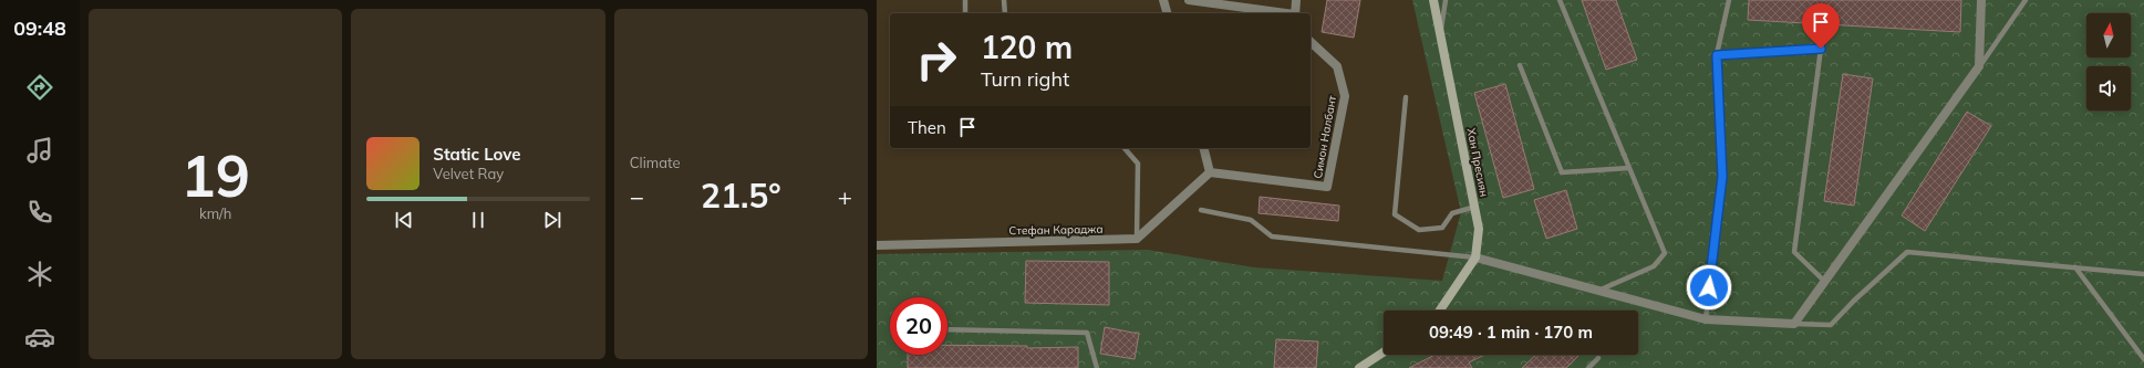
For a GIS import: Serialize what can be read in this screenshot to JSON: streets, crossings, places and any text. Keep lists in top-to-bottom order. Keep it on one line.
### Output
{"streets":{"street":["Симон Налбант","Хан Пресиян","Стефан Караджа"]},"north":"top","page":{"tabs":"09:48","tile":[["19","km/h"],"Climate"],"turn":["120 m","Turn right"],"then":"Then","song":["Static Love","Velvet Ray"],"heat":["−","21.5°","+"],"limit":"20","trip":"09:49 · 1 min · 170 m"}}
